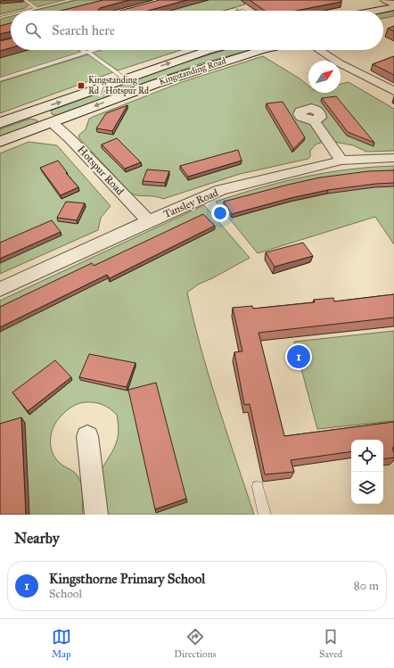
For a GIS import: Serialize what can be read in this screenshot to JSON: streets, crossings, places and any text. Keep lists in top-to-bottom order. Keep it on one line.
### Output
{"streets":{"main road":["Kingstanding Road"],"street":["Hotspur Road","Tansley Road"]},"crossings":[["Kingstanding Road","Hotspur Road"],["Hotspur Road","Tansley Road"]],"places":{"transit":["Kingstanding Rd / Hotspur Rd"]},"north":"top right","page":{"search":"Search here","pins":"1","heading":"Nearby","list":[{"mark":"1","name":"Kingsthorne Primary School","note":"School","value":"80 m"}],"nav":["Map","Directions","Saved"]}}
